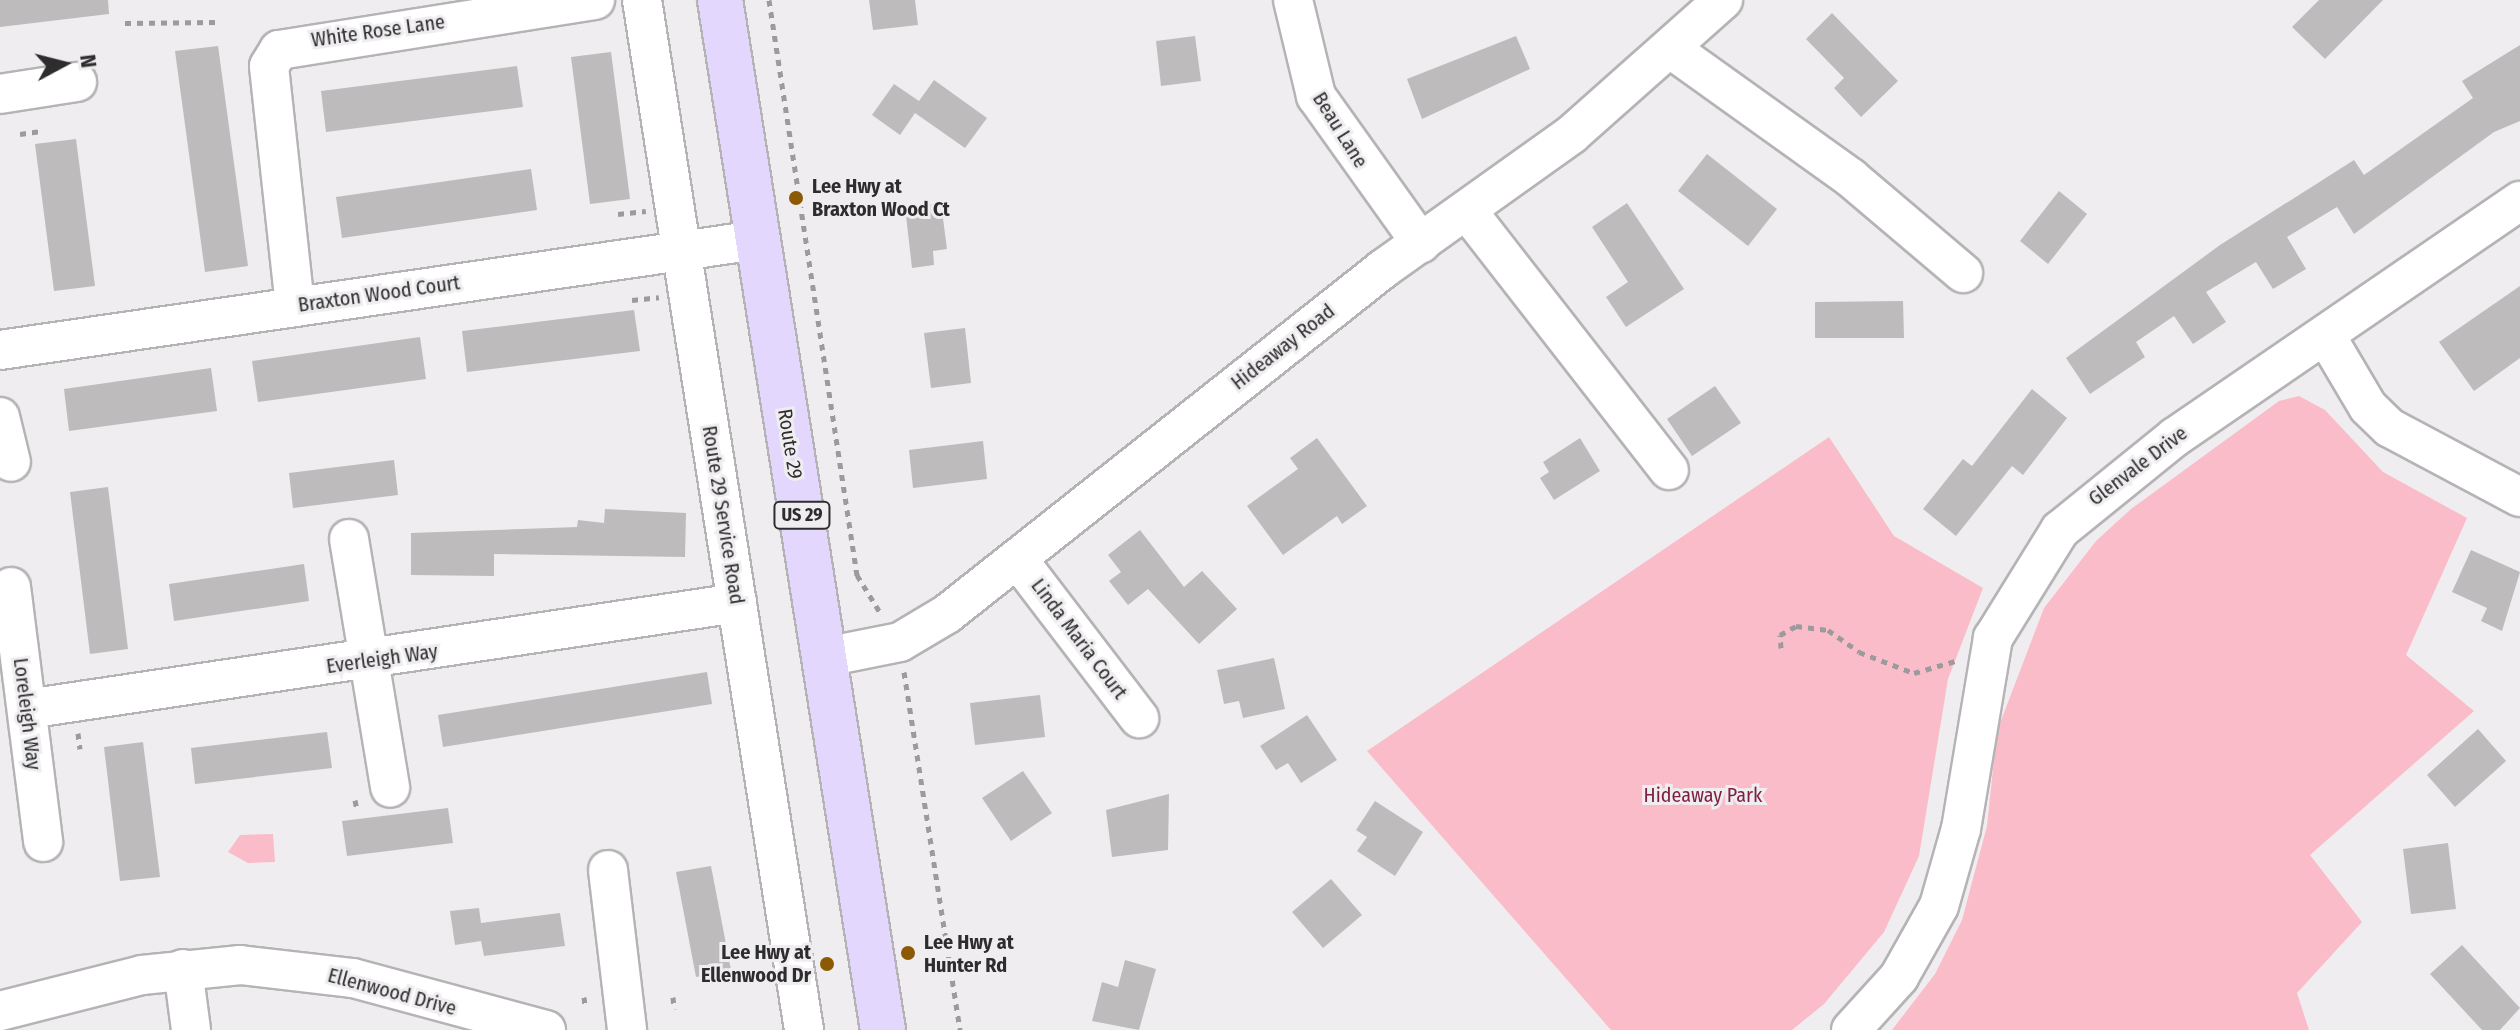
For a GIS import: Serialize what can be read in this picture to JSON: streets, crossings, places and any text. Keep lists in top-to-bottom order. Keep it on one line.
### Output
{"streets":{"main road":["Route 29","US 29"],"street":["White Rose Lane","Beau Lane","Braxton Wood Court","Hideaway Road","Glenvale Drive","Route 29 Service Road","Linda Maria Court","Everleigh Way","Loreleigh Way","Ellenwood Drive"]},"crossings":[["White Rose Lane","Braxton Wood Court"],["Beau Lane","Hideaway Road"],["Braxton Wood Court","Route 29"],["Braxton Wood Court","Route 29 Service Road"],["Hideaway Road","Route 29"],["Hideaway Road","Linda Maria Court"],["Route 29 Service Road","Everleigh Way"],["Everleigh Way","Loreleigh Way"]],"parks":["Hideaway Park"],"places":["Lee Hwy at Braxton Wood Ct","Lee Hwy at Hunter Rd","Lee Hwy at Ellenwood Dr"],"north":"right"}
